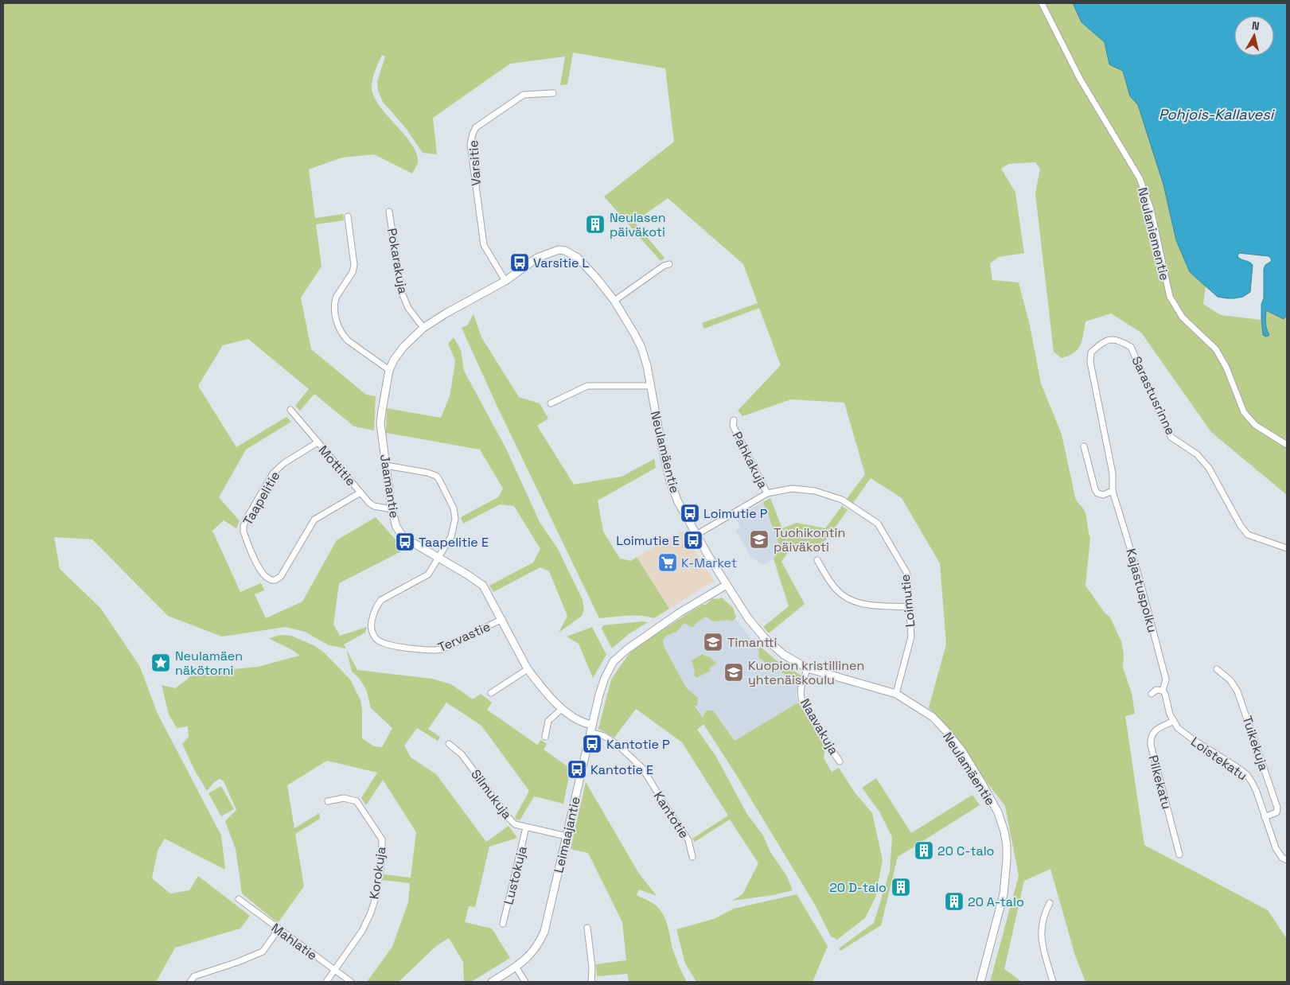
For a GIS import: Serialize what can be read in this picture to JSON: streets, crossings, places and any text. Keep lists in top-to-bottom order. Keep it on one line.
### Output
{"streets":{"street":["Varsitie","Neulaniementie","Pokarakuja","Sarastusrinne","Neulamäentie","Pahkakuja","Mottitie","Jaamantie","Taapelitie","Kajastuspolku","Loimutie","Tervastie","Naavakuja","Tuikekuja","Loistekatu","Pilkekatu","Silmukuja","Kantotie","Leimaajantie","Korokuja","Lustokuja","Mahlatie"]},"crossings":[["Varsitie","Jaamantie"],["Pokarakuja","Jaamantie"],["Sarastusrinne","Kajastuspolku"],["Neulamäentie","Jaamantie"],["Neulamäentie","Loimutie"],["Neulamäentie","Naavakuja"],["Neulamäentie","Leimaajantie"],["Pahkakuja","Loimutie"],["Mottitie","Jaamantie"],["Mottitie","Taapelitie"],["Jaamantie","Tervastie"],["Jaamantie","Kantotie"],["Jaamantie","Leimaajantie"],["Kajastuspolku","Loistekatu"],["Tuikekuja","Loistekatu"],["Loistekatu","Pilkekatu"],["Silmukuja","Leimaajantie"],["Silmukuja","Lustokuja"],["Kantotie","Leimaajantie"],["Korokuja","Mahlatie"]],"water":["Pohjois-Kallavesi"],"places":{"building":["Neulasen päiväkoti","20 C-talo","20 D-talo","20 A-talo"],"bus stop":["Varsitie L","Loimutie P","Loimutie E","Taapelitie E","Kantotie P","Kantotie E"],"school or university":["Tuohikontin päiväkoti","Timantti","Kuopion kristillinen yhtenäiskoulu"],"supermarket":["K-Market"],"place":["Neulamäen näkötorni"]},"north":"top"}
